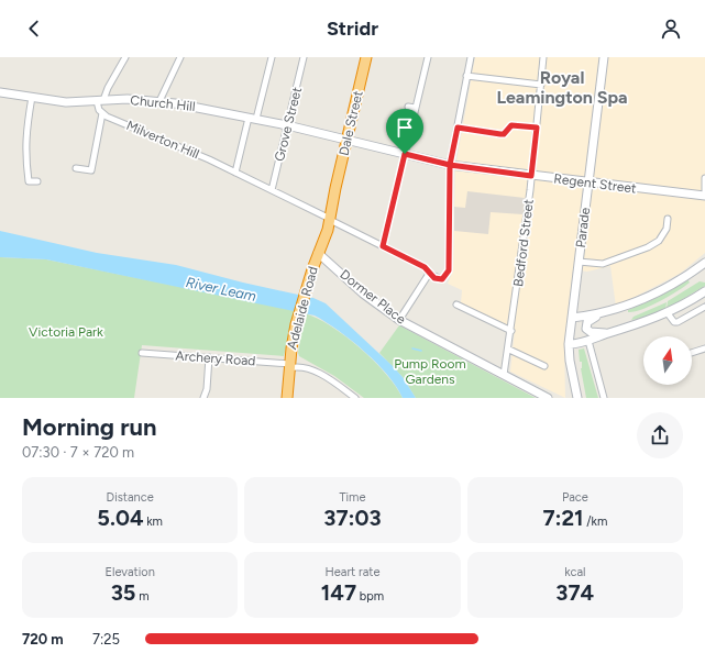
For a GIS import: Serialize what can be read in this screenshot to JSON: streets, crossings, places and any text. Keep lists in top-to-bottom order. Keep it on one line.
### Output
{"streets":{"highway":["Dale Street","Adelaide Road"],"street":["Church Hill","Grove Street","Milverton Hill","Regent Street","Parade","Bedford Street","Dormer Place","Archery Road"]},"crossings":[["Church Hill","Regent Street"],["Dale Street","Milverton Hill"],["Dale Street","Regent Street"],["Dale Street","Adelaide Road"],["Grove Street","Milverton Hill"],["Grove Street","Regent Street"],["Milverton Hill","Regent Street"],["Milverton Hill","Adelaide Road"],["Regent Street","Parade"],["Regent Street","Bedford Street"],["Bedford Street","Dormer Place"],["Dormer Place","Adelaide Road"],["Adelaide Road","Archery Road"]],"districts":["Royal Leamington Spa"],"water":["River Leam"],"parks":["Victoria Park","Pump Room Gardens"],"north":"top","page":{"header":"Stridr","heading":["Morning run","07:30 · 7 × 720 m"],"stats":[["Distance","5.04 km"],["Time","37:03"],["Pace","7:21 /km"],["Elevation","35 m"],["Heart rate","147 bpm"],["kcal","374"]],"list":[{"name":"720 m","note":"7:25"}]}}
